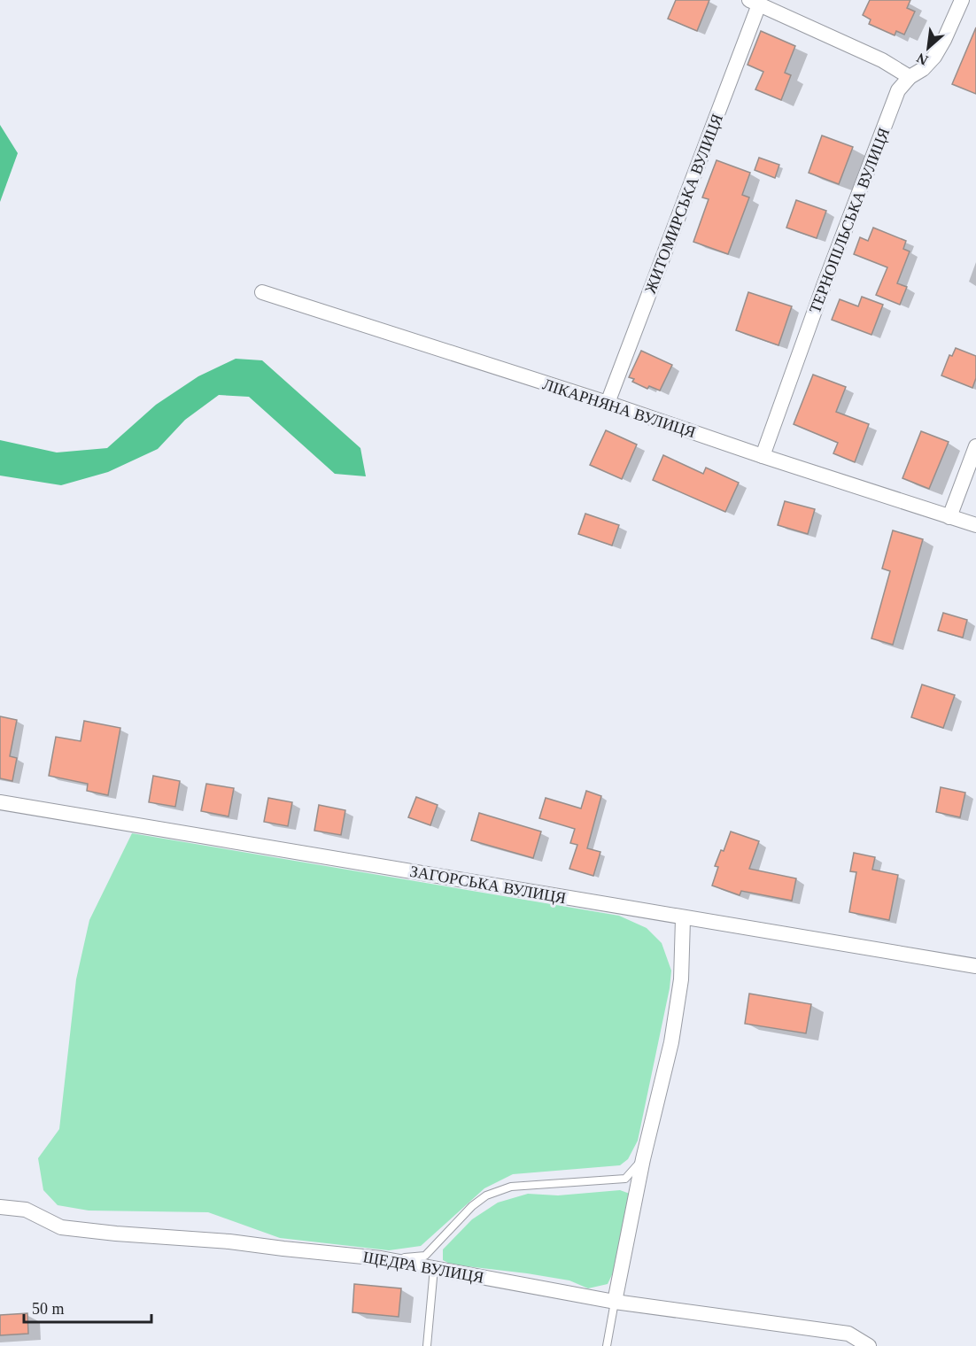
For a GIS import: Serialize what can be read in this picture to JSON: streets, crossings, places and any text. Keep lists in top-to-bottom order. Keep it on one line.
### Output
{"streets":{"street":["ЖИТОМИРСЬКА ВУЛИЦЯ","ТЕРНОПІЛЬСЬКА ВУЛИЦЯ","ЛІКАРНЯНА ВУЛИЦЯ","ЗАГОРСЬКА ВУЛИЦЯ","ЩЕДРА ВУЛИЦЯ"]},"crossings":[["ЖИТОМИРСЬКА ВУЛИЦЯ","ЛІКАРНЯНА ВУЛИЦЯ"],["ТЕРНОПІЛЬСЬКА ВУЛИЦЯ","ЛІКАРНЯНА ВУЛИЦЯ"]],"scale_bar":"50 m","north":"bottom left"}
